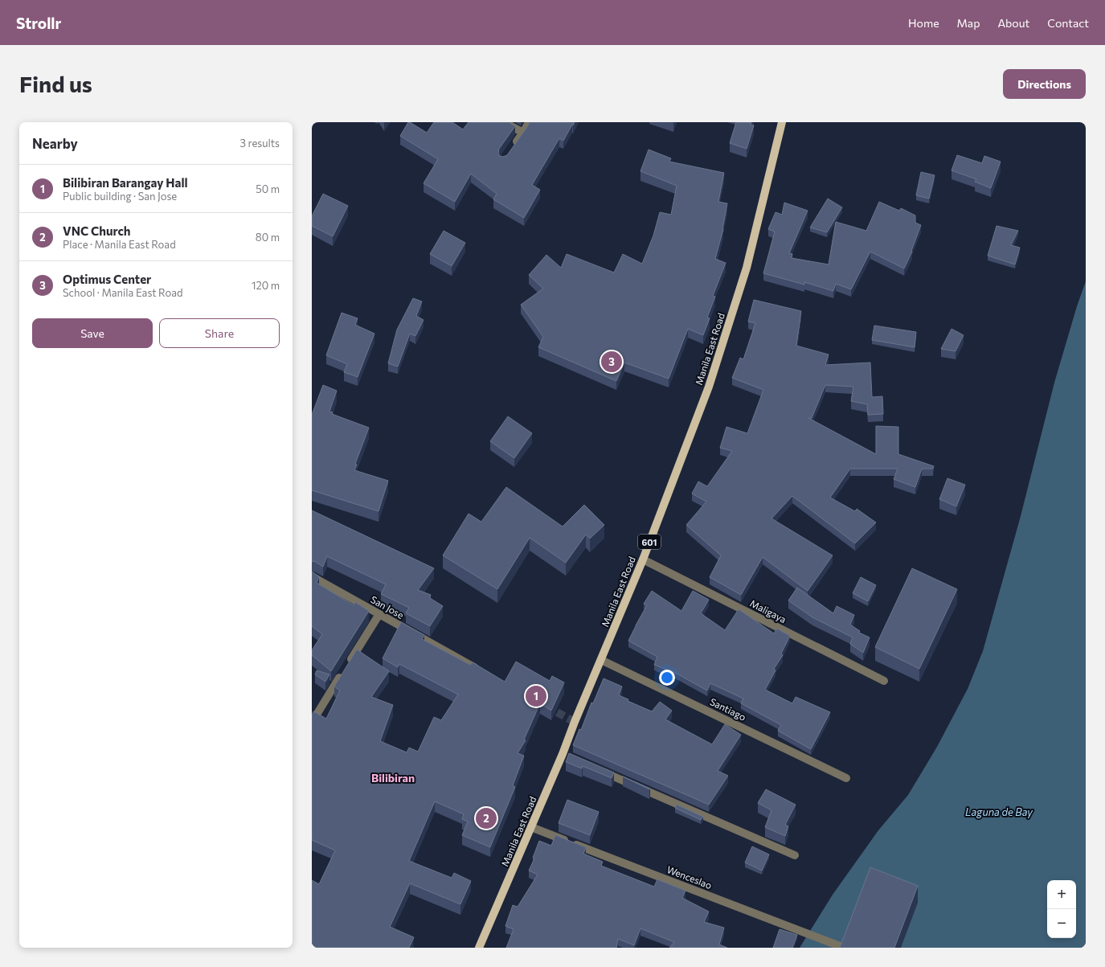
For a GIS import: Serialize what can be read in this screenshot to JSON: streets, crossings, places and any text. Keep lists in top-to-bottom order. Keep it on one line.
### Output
{"streets":{"main road":["Manila East Road","601"],"street":["San Jose","Maligaya","Santiago","Wenceslao"]},"crossings":[["Manila East Road","Maligaya"],["Manila East Road","Santiago"],["Manila East Road","Wenceslao"]],"districts":["Bilibiran"],"water":["Laguna de Bay"],"page":{"header":"Strollr","nav":["Home","Map","About","Contact"],"buttons":["Directions",["Save","Share"]],"title":"Find us","heading":["Nearby","3 results"],"list":[{"mark":"1","name":"Bilibiran Barangay Hall","note":"Public building · San Jose","value":"50 m"},{"mark":"2","name":"VNC Church","note":"Place · Manila East Road","value":"80 m"},{"mark":"3","name":"Optimus Center","note":"School · Manila East Road","value":"120 m"}],"pins":["3","1","2"],"map_buttons":["+","−"]}}
